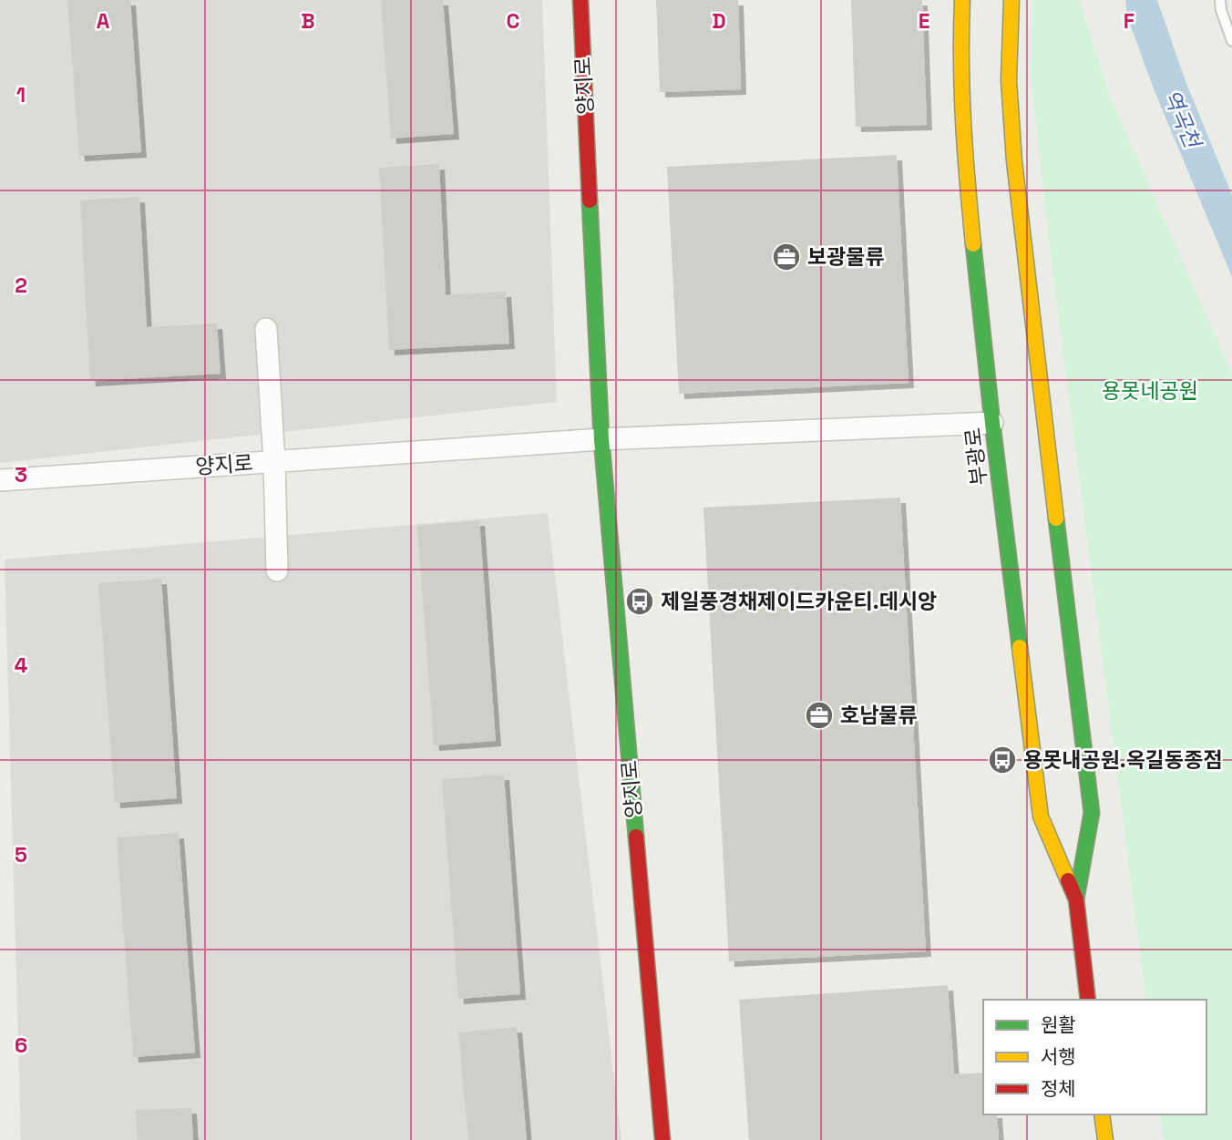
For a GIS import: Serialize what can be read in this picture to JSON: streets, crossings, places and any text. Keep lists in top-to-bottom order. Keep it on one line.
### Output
{"streets":{"main road":["양지로","부광로"]},"crossings":[["양지로","부광로"]],"water":["역곡천"],"parks":["용못네공원"],"places":{"office":["보광물류","호남물류"],"bus stop":["제일풍경채제이드카운티.데시앙","용못내공원.옥길동종점"]},"legend":["원활","서행","정체"],"grid":{"columns":["A","B","C","D","E","F"],"rows":["1","2","3","4","5","6"]}}
